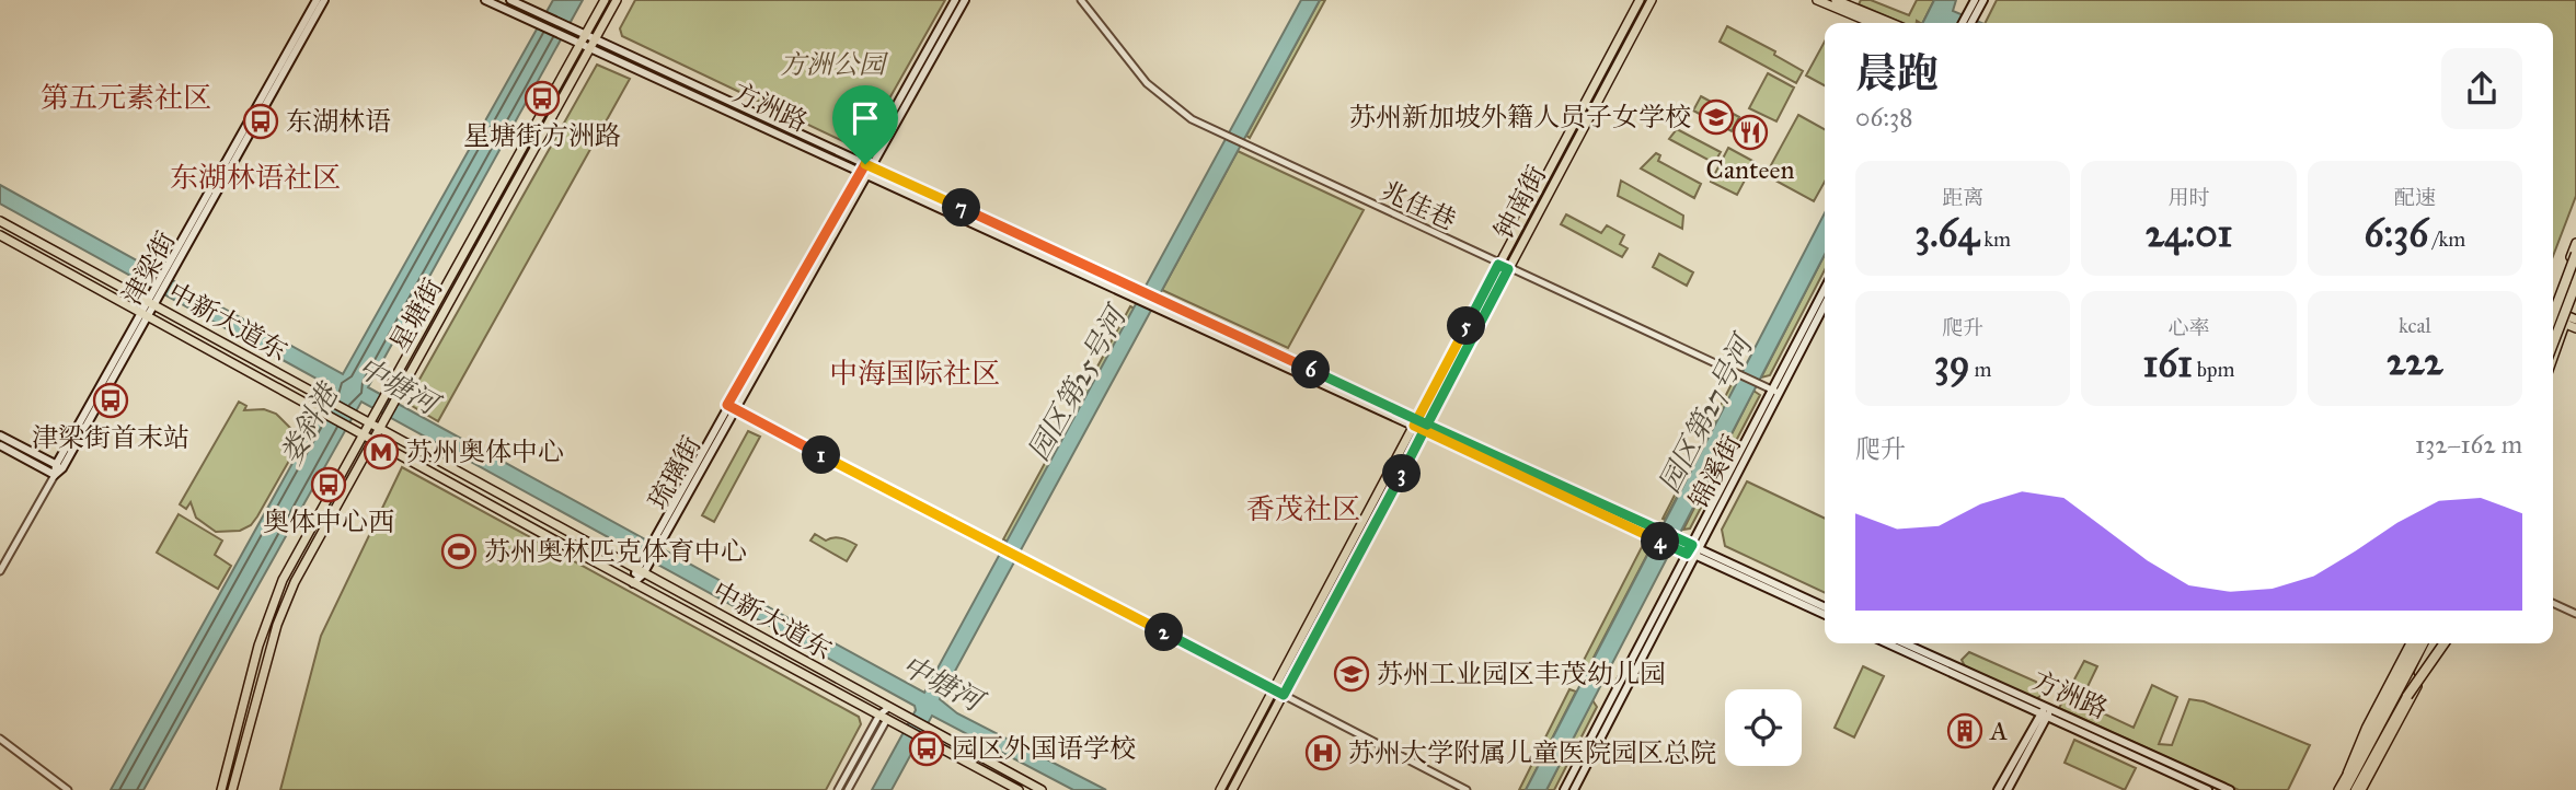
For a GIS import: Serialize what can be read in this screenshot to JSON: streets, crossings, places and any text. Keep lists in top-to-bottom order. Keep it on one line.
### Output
{"streets":{"main road":["方洲路","钟南街","津梁街","星塘街","中新大道东","锦溪街","琉璃街"],"street":["兆佳巷"]},"crossings":[["方洲路","钟南街"],["方洲路","星塘街"],["方洲路","锦溪街"],["方洲路","琉璃街"],["钟南街","兆佳巷"],["兆佳巷","锦溪街"],["津梁街","中新大道东"],["星塘街","中新大道东"],["中新大道东","琉璃街"]],"districts":["第五元素社区","东湖林语社区","中海国际社区","香茂社区"],"water":["园区第25号河","中塘河","园区第27号河","娄斜港"],"parks":["方洲公园"],"places":{"bus stop":["星塘街方洲路","东湖林语","津梁街首末站","奥体中心西","园区外国语学校"],"school or university":["苏州新加坡外籍人员子女学校","苏州工业园区丰茂幼儿园"],"restaurant":["Canteen"],"metro station":["苏州奥体中心"],"sports":["苏州奥林匹克体育中心"],"building":["A"],"hospital":["苏州大学附属儿童医院园区总院"]},"page":{"heading":["晨跑","06:38"],"stats":[["距离","3.64 km"],["用时","24:01"],["配速","6:36 /km"],["爬升","39 m"],["心率","161 bpm"],["kcal","222"]],"pins":["7","5","6","1","3","4","2"],"chart":["爬升","132–162 m"]}}
